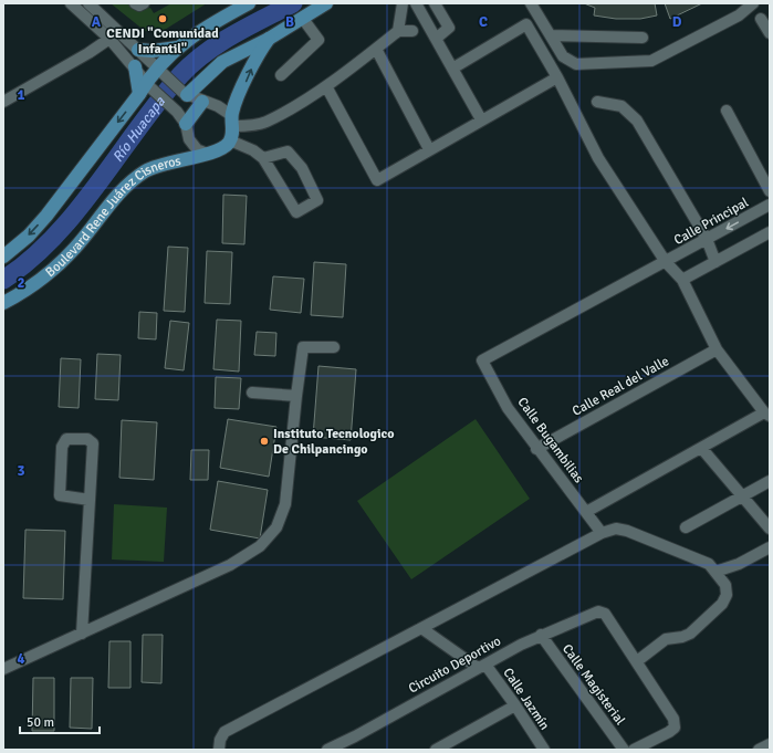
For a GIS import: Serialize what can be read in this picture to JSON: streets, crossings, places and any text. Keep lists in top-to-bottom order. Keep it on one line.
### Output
{"streets":{"main road":["Boulevard Rene Juárez Cisneros"],"street":["Calle Principal","Calle Real del Valle","Calle Bugambilias","Circuito Deportivo","Calle Magisterial","Calle Jazmín"]},"crossings":[["Calle Principal","Calle Bugambilias"],["Calle Real del Valle","Calle Bugambilias"],["Circuito Deportivo","Calle Magisterial"],["Circuito Deportivo","Calle Jazmín"]],"water":["Río Huacapa"],"places":["CENDI \"Comunidad Infantil\"","Instituto Tecnologico De Chilpancingo"],"scale_bar":"50 m","grid":{"columns":["A","B","C","D"],"rows":["1","2","3","4"]}}
